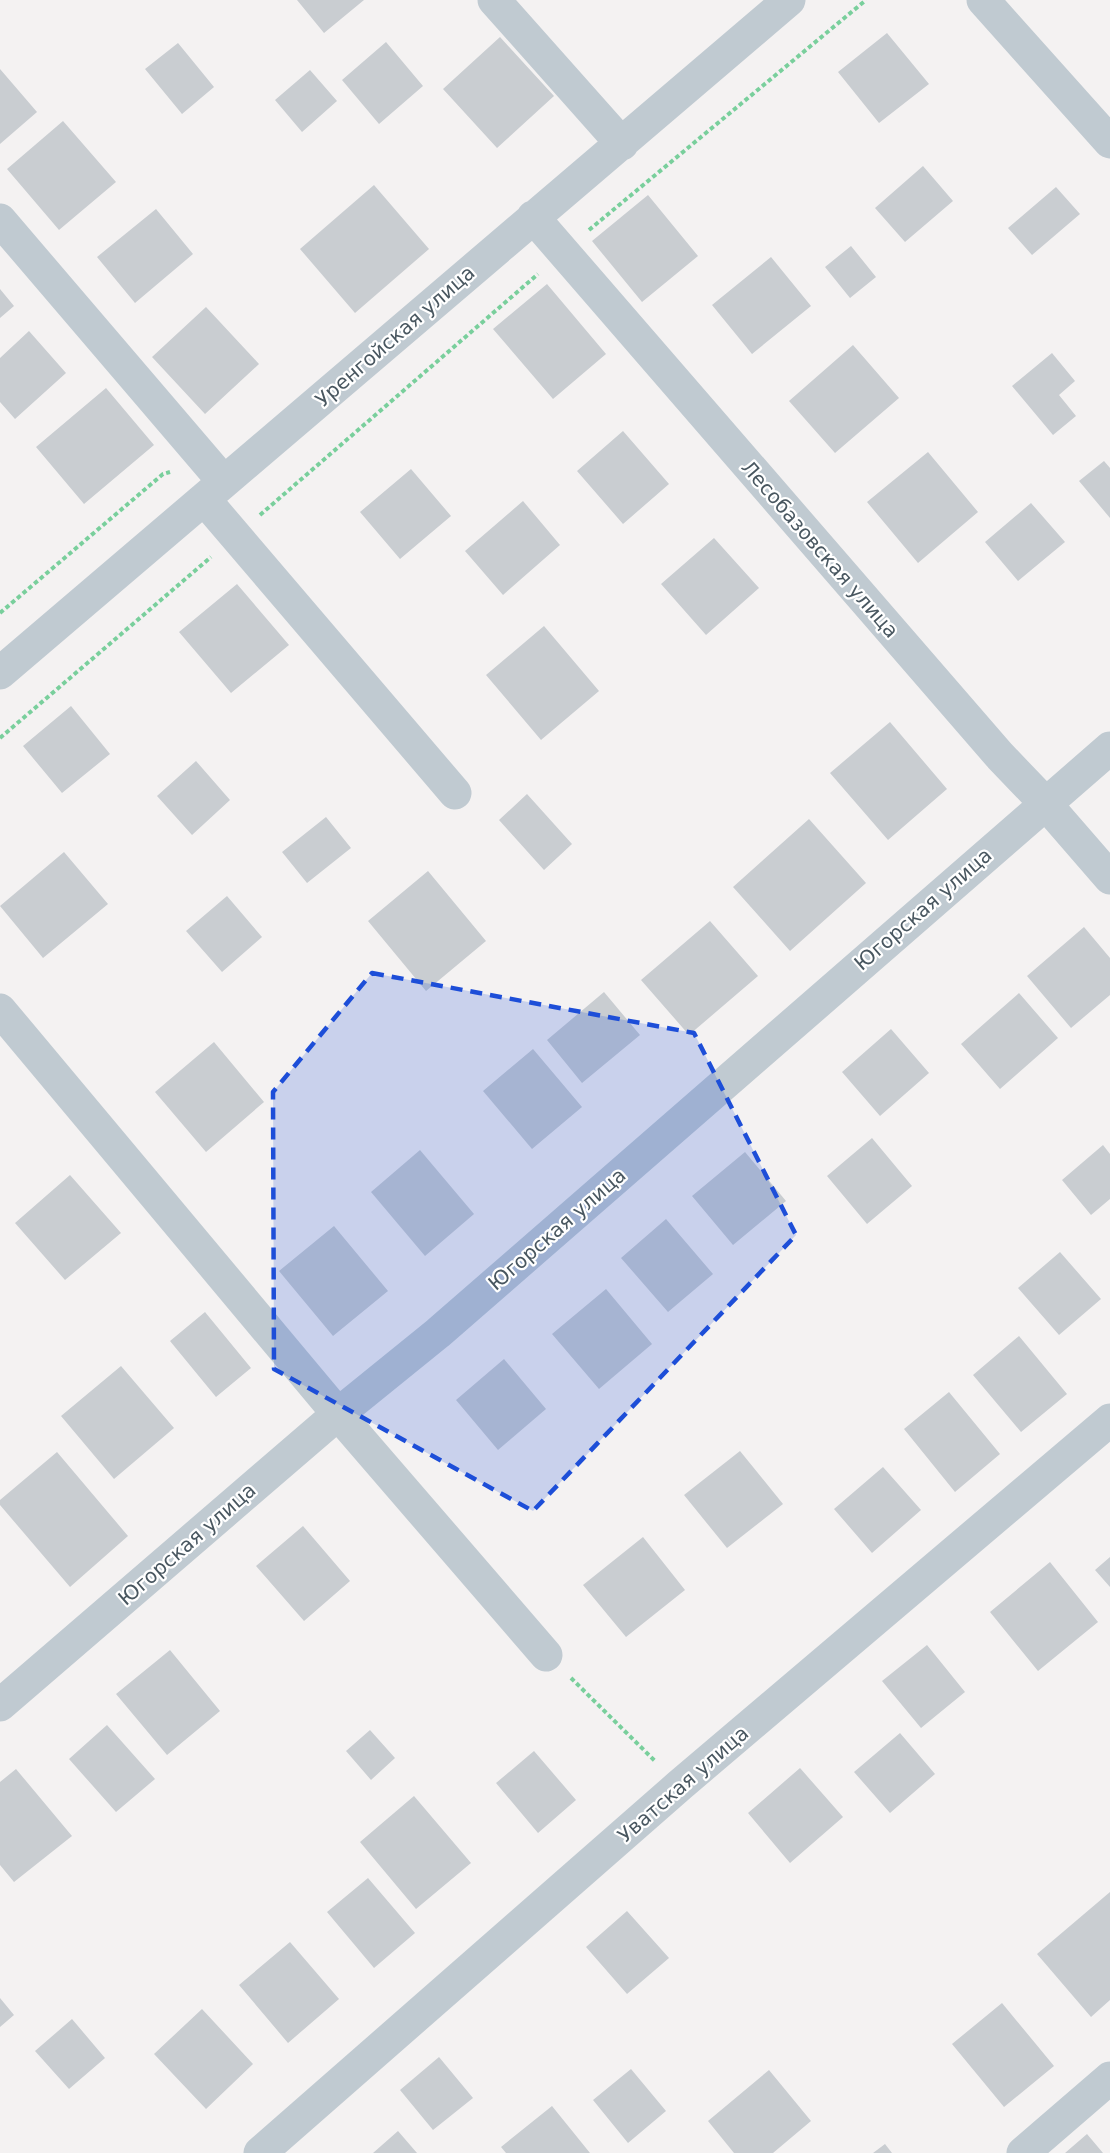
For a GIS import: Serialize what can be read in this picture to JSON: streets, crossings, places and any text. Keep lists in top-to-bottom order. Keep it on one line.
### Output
{"streets":{"street":["Уренгойская улица","Лесобазовская улица","Югорская улица","Уватская улица"]},"crossings":[["Уренгойская улица","Лесобазовская улица"],["Лесобазовская улица","Югорская улица"]]}
